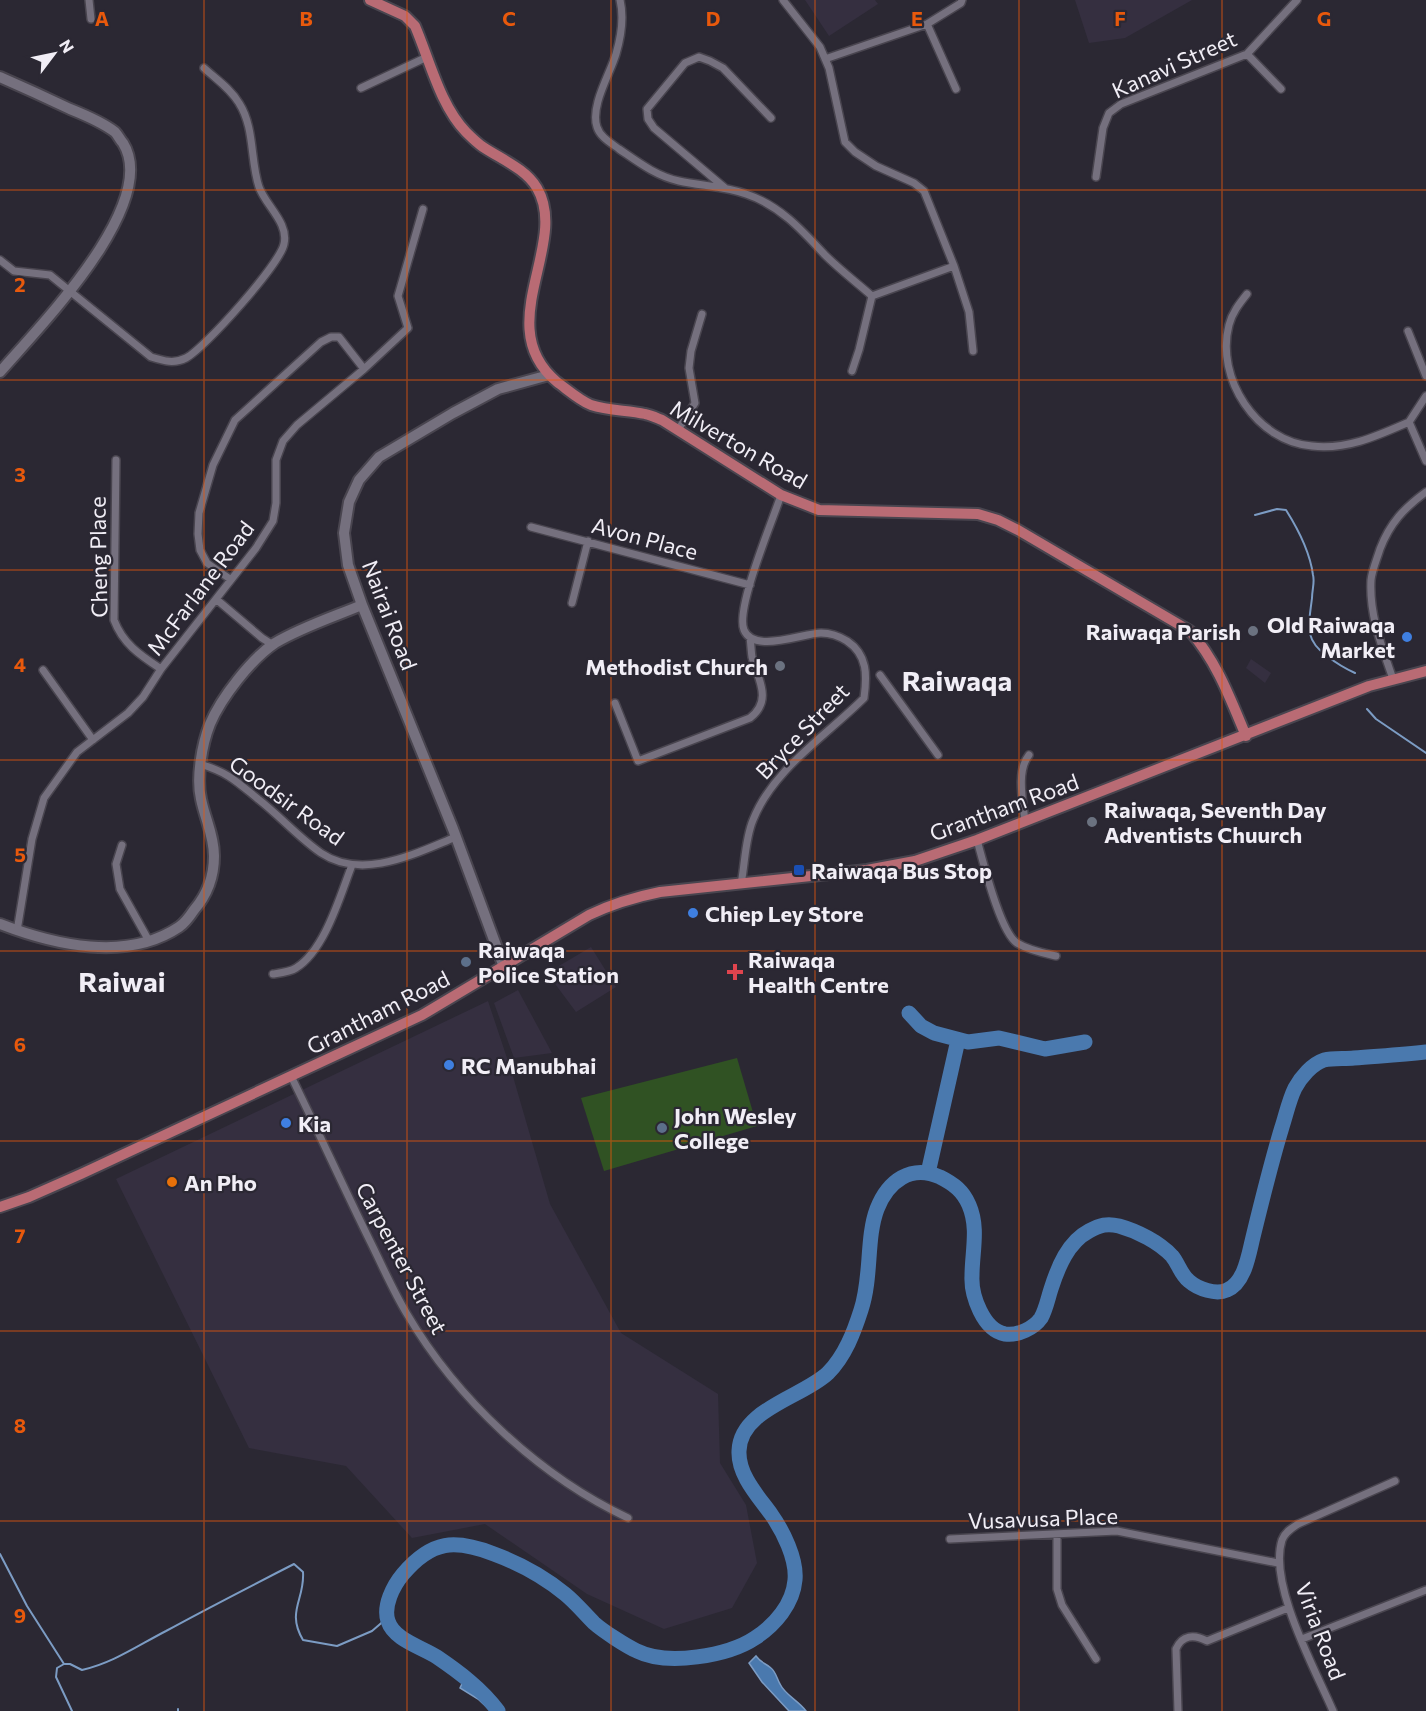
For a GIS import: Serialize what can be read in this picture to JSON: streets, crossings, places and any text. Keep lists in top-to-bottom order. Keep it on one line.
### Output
{"streets":{"main road":["Milverton Road","Grantham Road"],"street":["Kanavi Street","Avon Place","Cheng Place","McFarlane Road","Nairai Road","Bryce Street","Goodsir Road","Carpenter Street","Vusavusa Place","Viria Road"]},"crossings":[["Milverton Road","Nairai Road"],["Milverton Road","Grantham Road"],["Cheng Place","McFarlane Road"],["Nairai Road","Goodsir Road"],["Nairai Road","Grantham Road"],["Bryce Street","Grantham Road"],["Grantham Road","Carpenter Street"],["Vusavusa Place","Viria Road"]],"districts":["Raiwaqa","Raiwai"],"places":{"other":["Raiwaqa Parish","Old Raiwaqa Market","Methodist Church","Raiwaqa, Seventh Day Adventists Chuurch","Chiep Ley Store","Raiwaqa Police Station","RC Manubhai","Kia","John Wesley College","An Pho"],"transit":["Raiwaqa Bus Stop"],"health":["Raiwaqa Health Centre"]},"north":"top right","grid":{"columns":["A","B","C","D","E","F","G"],"rows":["2","3","4","5","6","7","8","9"]}}
